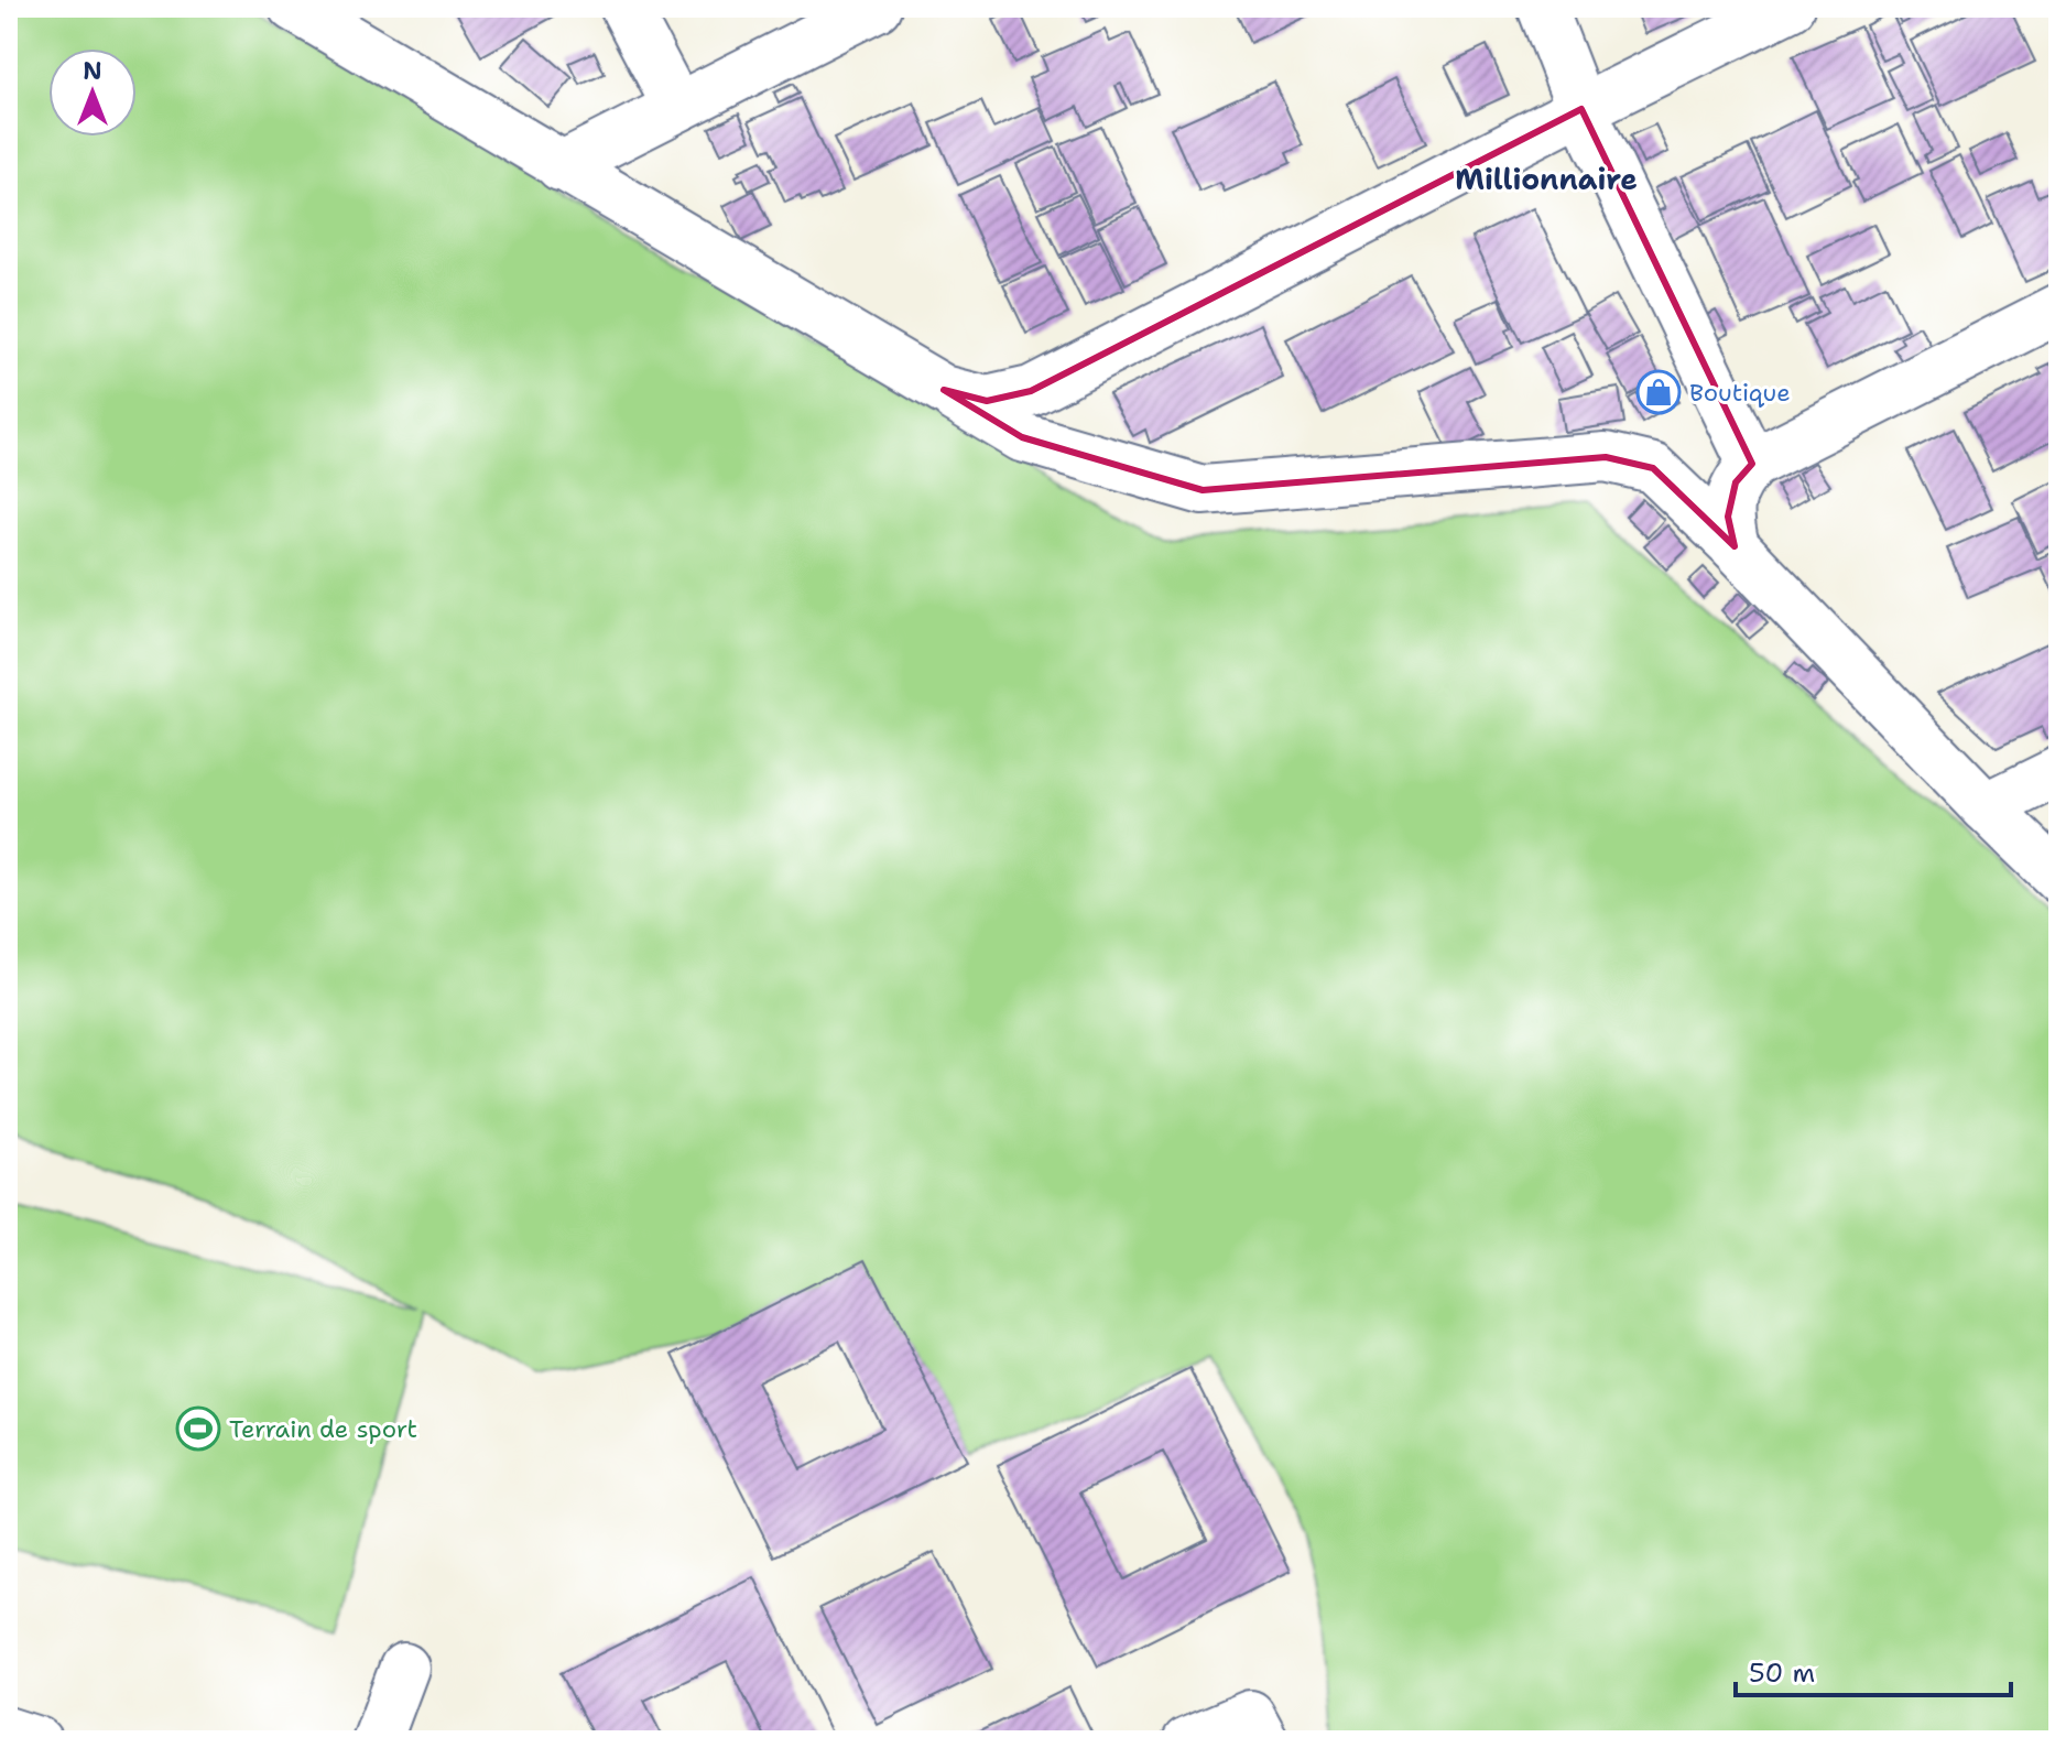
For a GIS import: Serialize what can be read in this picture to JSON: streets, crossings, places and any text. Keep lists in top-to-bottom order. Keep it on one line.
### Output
{"districts":["Millionnaire"],"places":{"shop":["Boutique"],"sports":["Terrain de sport"]},"scale_bar":"50 m","north":"top"}
